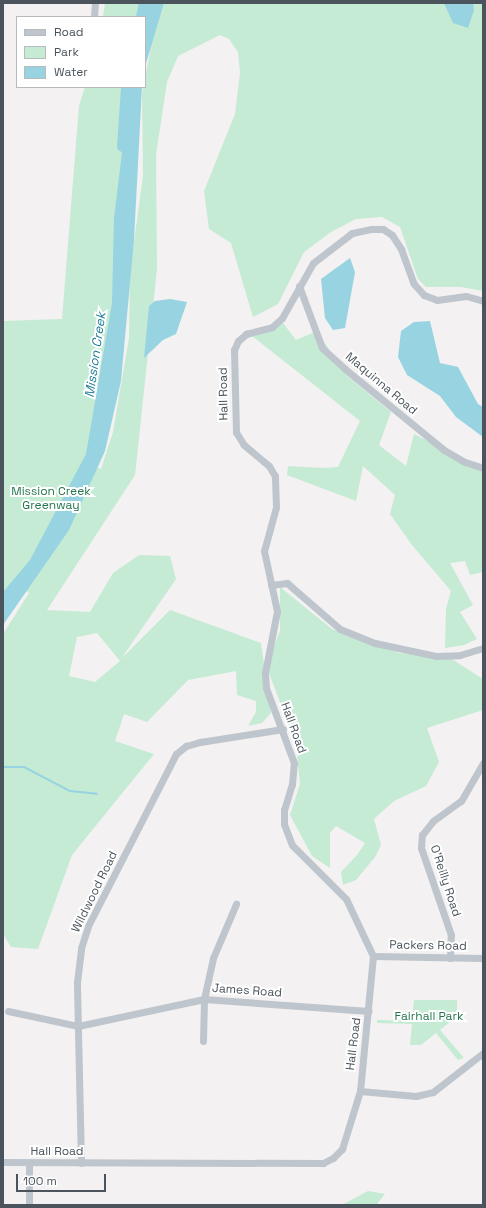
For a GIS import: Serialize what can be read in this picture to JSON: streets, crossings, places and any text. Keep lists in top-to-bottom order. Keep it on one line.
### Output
{"streets":{"street":["Maquinna Road","Hall Road","O'Reilly Road","Wildwood Road","Packers Road","James Road"]},"crossings":[["Maquinna Road","Hall Road"],["Hall Road","Wildwood Road"],["Hall Road","Packers Road"],["Hall Road","James Road"],["O'Reilly Road","Packers Road"],["Wildwood Road","James Road"]],"water":["Mission Creek"],"parks":["Mission Creek Greenway","Fairhall Park"],"legend":["Road","Park","Water"],"scale_bar":"100 m"}
